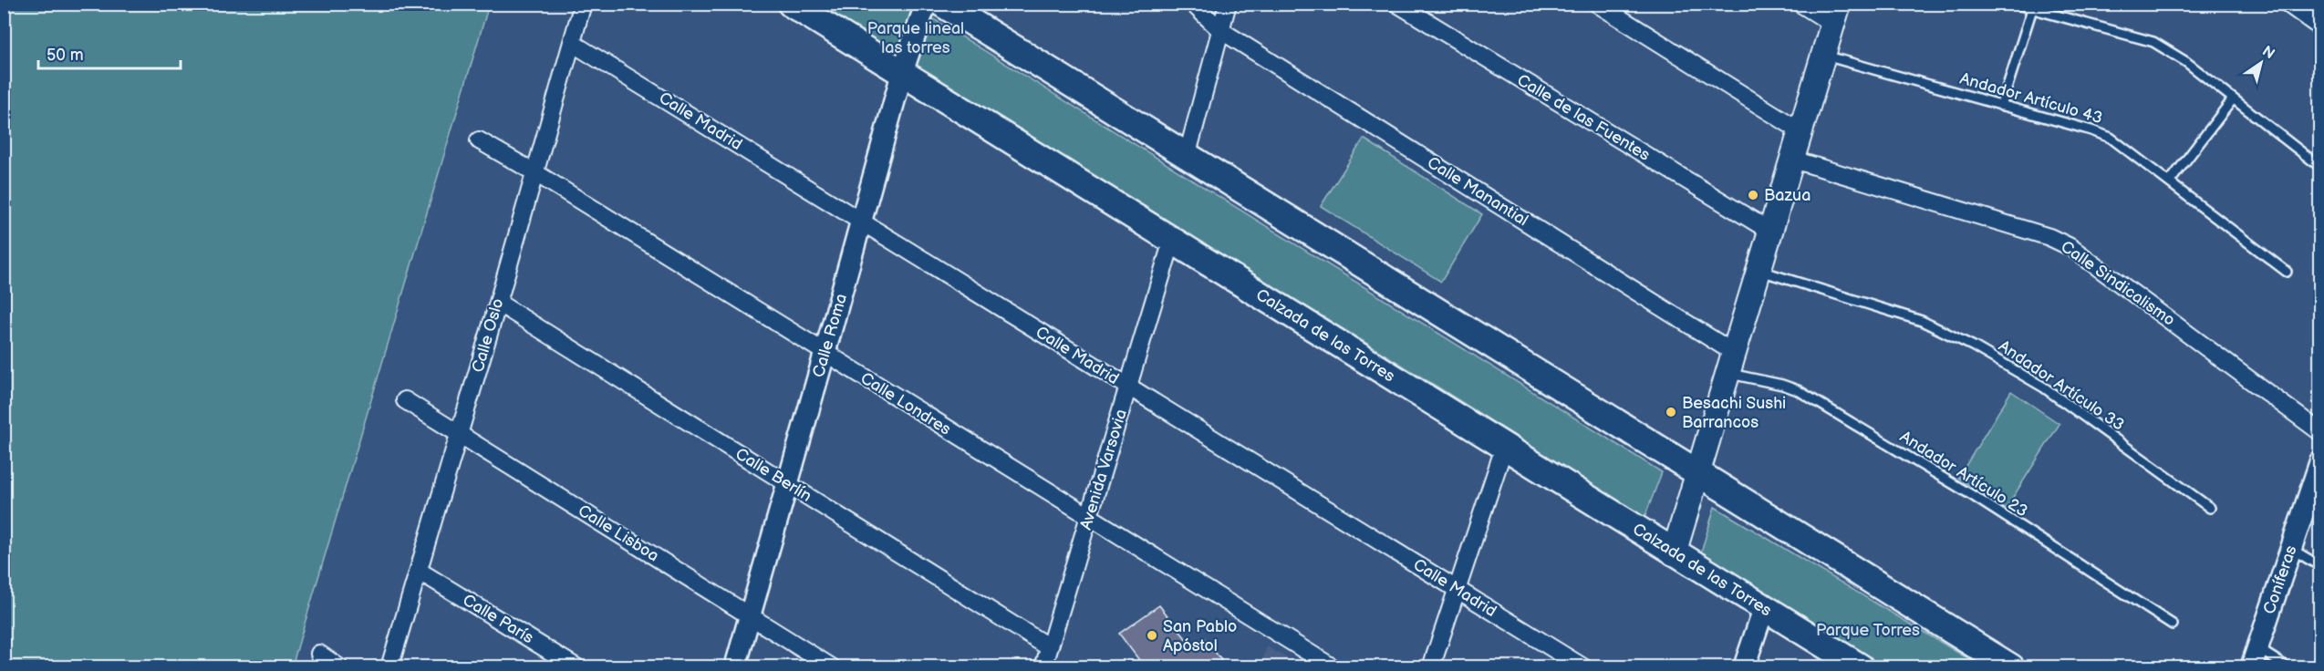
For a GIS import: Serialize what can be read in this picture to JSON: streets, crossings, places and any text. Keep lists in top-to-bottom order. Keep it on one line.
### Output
{"streets":{"main road":["Calzada de las Torres"],"street":["Calle de las Fuentes","Calle Madrid","Calle Manantial","Calle Sindicalismo","Calle Oslo","Calle Roma","Calle Londres","Avenida Varsovia","Calle Berlín","Calle Lisboa","Coníferas","Calle París"],"lane":["Andador Artículo 43","Andador Artículo 33","Andador Artículo 23"]},"crossings":[["Calle Madrid","Calle Oslo"],["Calle Madrid","Calle Roma"],["Calle Madrid","Avenida Varsovia"],["Calle Manantial","Andador Artículo 23"],["Calle Oslo","Calle Londres"],["Calle Oslo","Calle Berlín"],["Calle Oslo","Calle Lisboa"],["Calle Oslo","Calle París"],["Calle Roma","Calzada de las Torres"],["Calle Roma","Calle Londres"],["Calle Roma","Calle Berlín"],["Calle Roma","Calle Lisboa"],["Calzada de las Torres","Avenida Varsovia"],["Calle Londres","Avenida Varsovia"],["Avenida Varsovia","Calle Berlín"]],"parks":["Parque lineal las torres","Parque Torres"],"places":["Bazua","Besachi Sushi Barrancos","San Pablo Apóstol"],"scale_bar":"50 m","north":"top right"}
